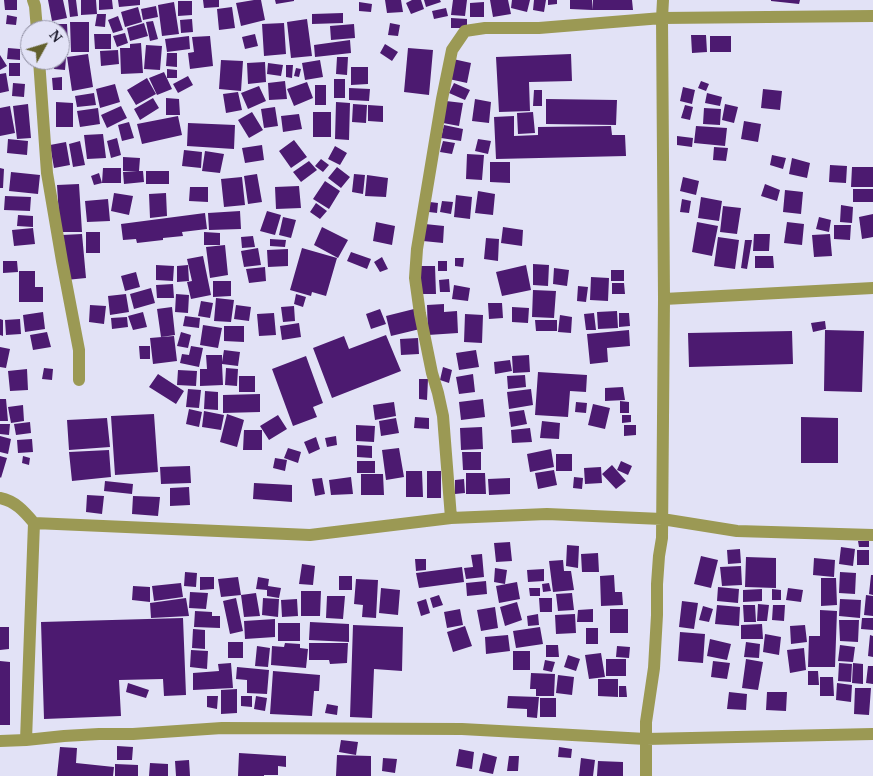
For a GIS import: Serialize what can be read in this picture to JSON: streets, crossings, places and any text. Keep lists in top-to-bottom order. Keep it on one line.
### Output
{"north":"top right"}
